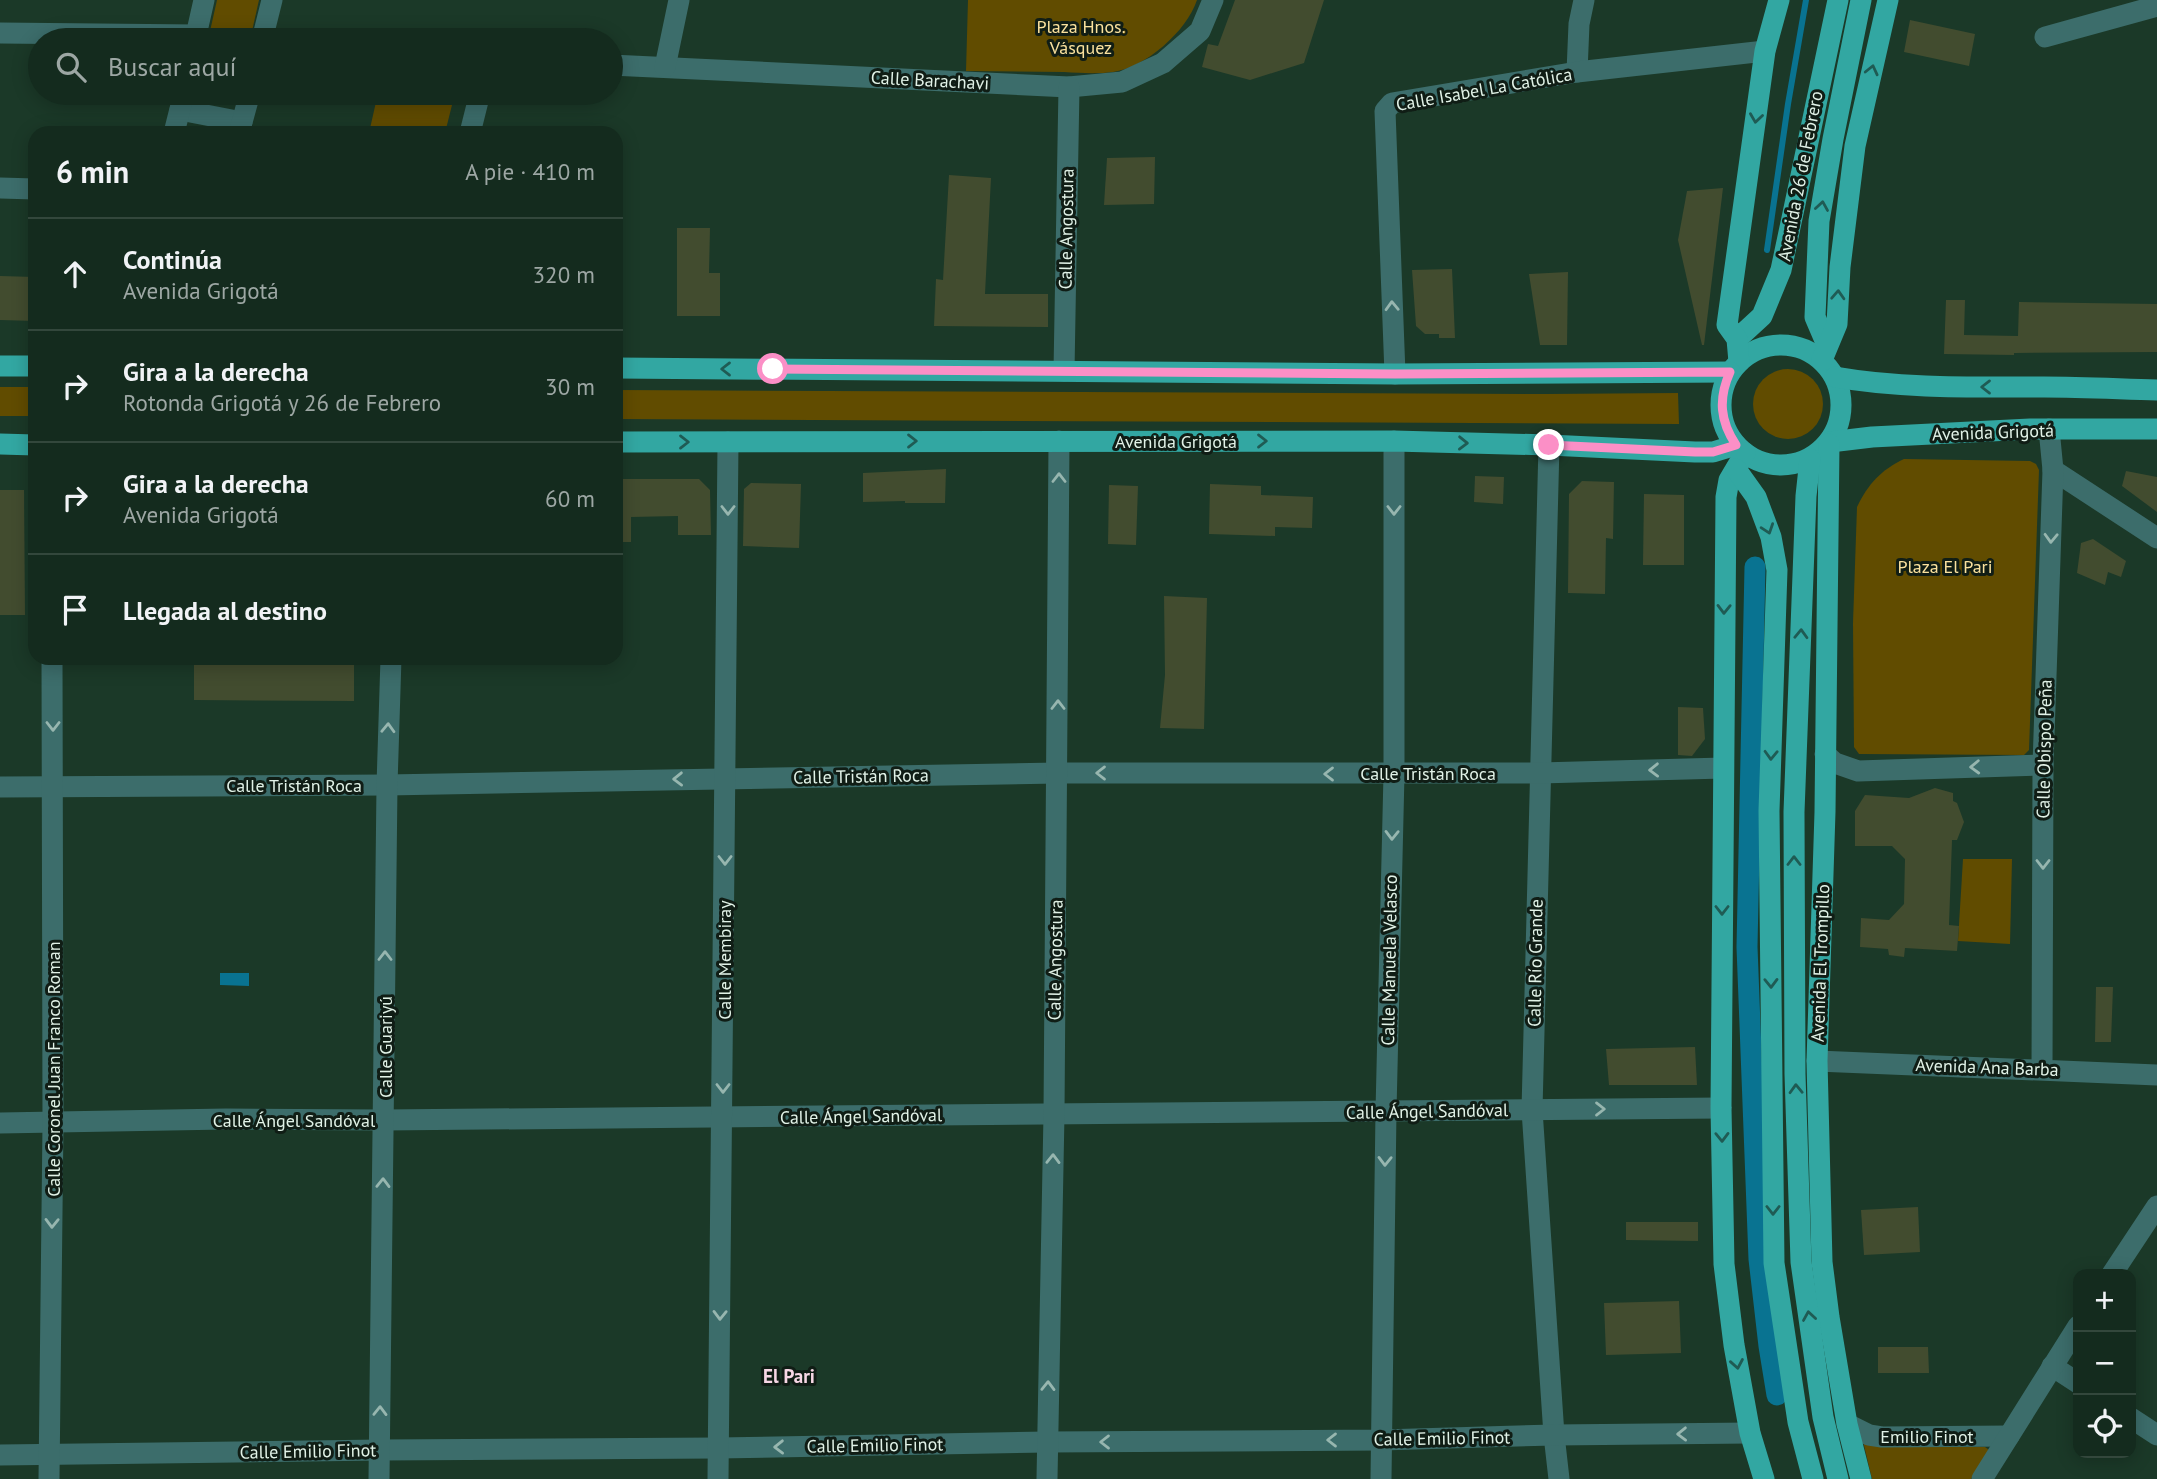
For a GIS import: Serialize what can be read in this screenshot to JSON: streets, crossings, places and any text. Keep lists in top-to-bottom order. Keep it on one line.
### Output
{"streets":{"main road":["Avenida 26 de Febrero","Avenida Grigotá","Avenida El Trompillo"],"street":["Calle Barachavi","Calle Isabel La Católica","Calle Angostura","Calle Obispo Peña","Calle Tristán Roca","Calle Membiray","Calle Manuela Velasco","Calle Río Grande","Calle Guariyú","Avenida Ana Barba","Calle Coronel Juan Franco Roman","Calle Ángel Sandóval","Emilio Finot","Calle Emilio Finot"]},"crossings":[["Calle Barachavi","Calle Angostura"],["Avenida 26 de Febrero","Avenida Grigotá"],["Avenida 26 de Febrero","Avenida El Trompillo"],["Calle Angostura","Avenida Grigotá"],["Calle Angostura","Calle Tristán Roca"],["Calle Angostura","Calle Ángel Sandóval"],["Calle Angostura","Calle Emilio Finot"],["Avenida Grigotá","Calle Obispo Peña"],["Avenida Grigotá","Calle Membiray"],["Avenida Grigotá","Calle Manuela Velasco"],["Avenida Grigotá","Calle Río Grande"],["Avenida Grigotá","Avenida El Trompillo"],["Calle Obispo Peña","Avenida Ana Barba"],["Calle Tristán Roca","Calle Membiray"],["Calle Tristán Roca","Calle Manuela Velasco"],["Calle Tristán Roca","Calle Río Grande"],["Calle Tristán Roca","Calle Guariyú"],["Calle Tristán Roca","Calle Coronel Juan Franco Roman"],["Calle Membiray","Calle Ángel Sandóval"],["Calle Membiray","Calle Emilio Finot"],["Calle Manuela Velasco","Calle Ángel Sandóval"],["Calle Manuela Velasco","Calle Emilio Finot"],["Calle Río Grande","Calle Ángel Sandóval"],["Calle Río Grande","Calle Emilio Finot"],["Avenida El Trompillo","Avenida Ana Barba"],["Avenida El Trompillo","Emilio Finot"],["Calle Guariyú","Calle Ángel Sandóval"],["Calle Guariyú","Calle Emilio Finot"],["Calle Coronel Juan Franco Roman","Calle Ángel Sandóval"],["Calle Coronel Juan Franco Roman","Calle Emilio Finot"]],"one_way":["Calle Angostura","Calle Obispo Peña","Calle Tristán Roca","Calle Membiray","Calle Manuela Velasco","Calle Guariyú","Calle Coronel Juan Franco Roman","Calle Emilio Finot"],"districts":["El Pari"],"parks":["Plaza Hnos. Vásquez","Plaza El Pari"],"page":{"search":"Buscar aquí","heading":["6 min","A pie · 410 m"],"list":[["Continúa","Avenida Grigotá","320 m"],["Gira a la derecha","Rotonda Grigotá y 26 de Febrero","30 m"],["Gira a la derecha","Avenida Grigotá","60 m"],"Llegada al destino"],"map_buttons":["+","−"]}}
